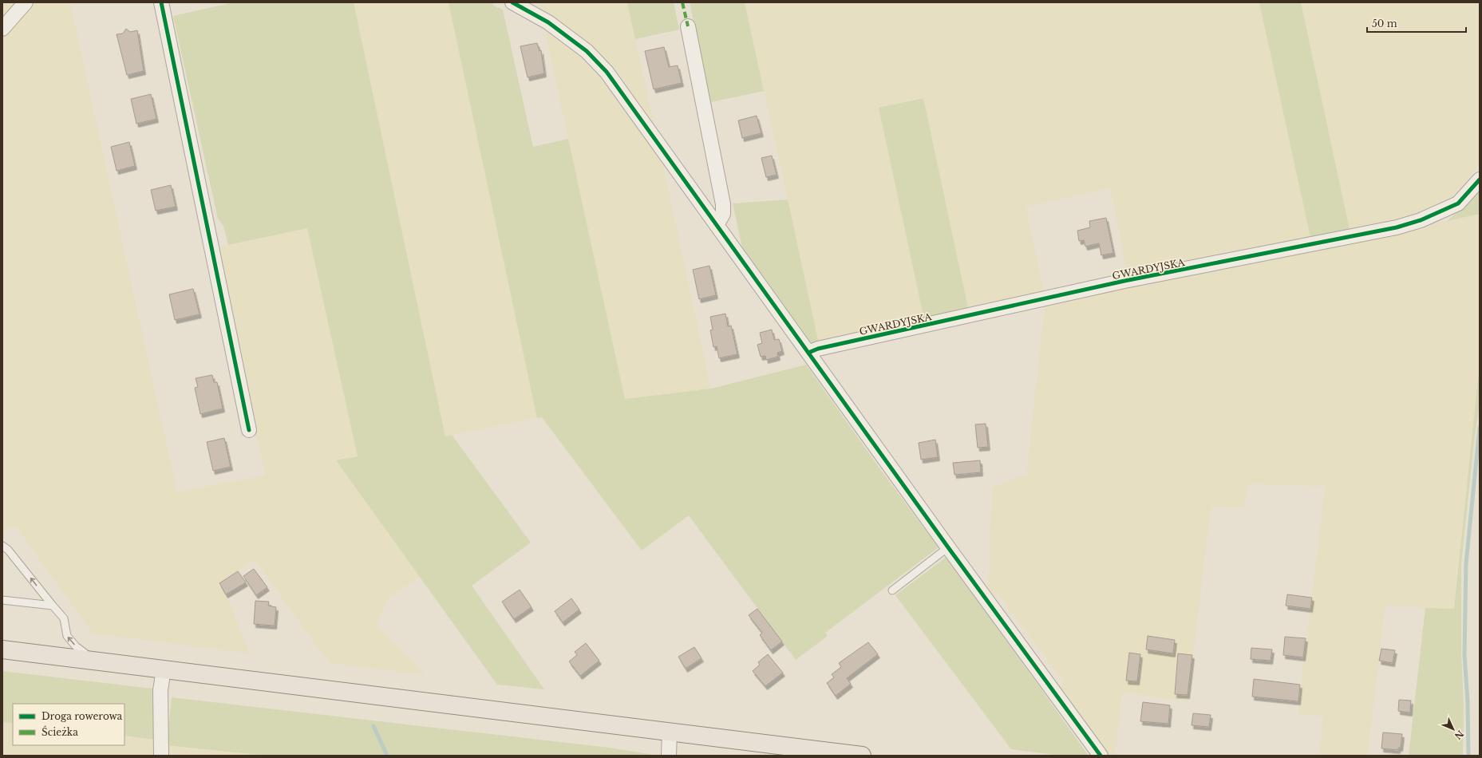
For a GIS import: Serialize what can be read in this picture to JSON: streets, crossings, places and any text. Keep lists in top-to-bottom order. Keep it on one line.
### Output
{"streets":{"street":["GWARDYJSKA"]},"legend":["Droga rowerowa","Ścieżka"],"scale_bar":"50 m","north":"bottom right"}
